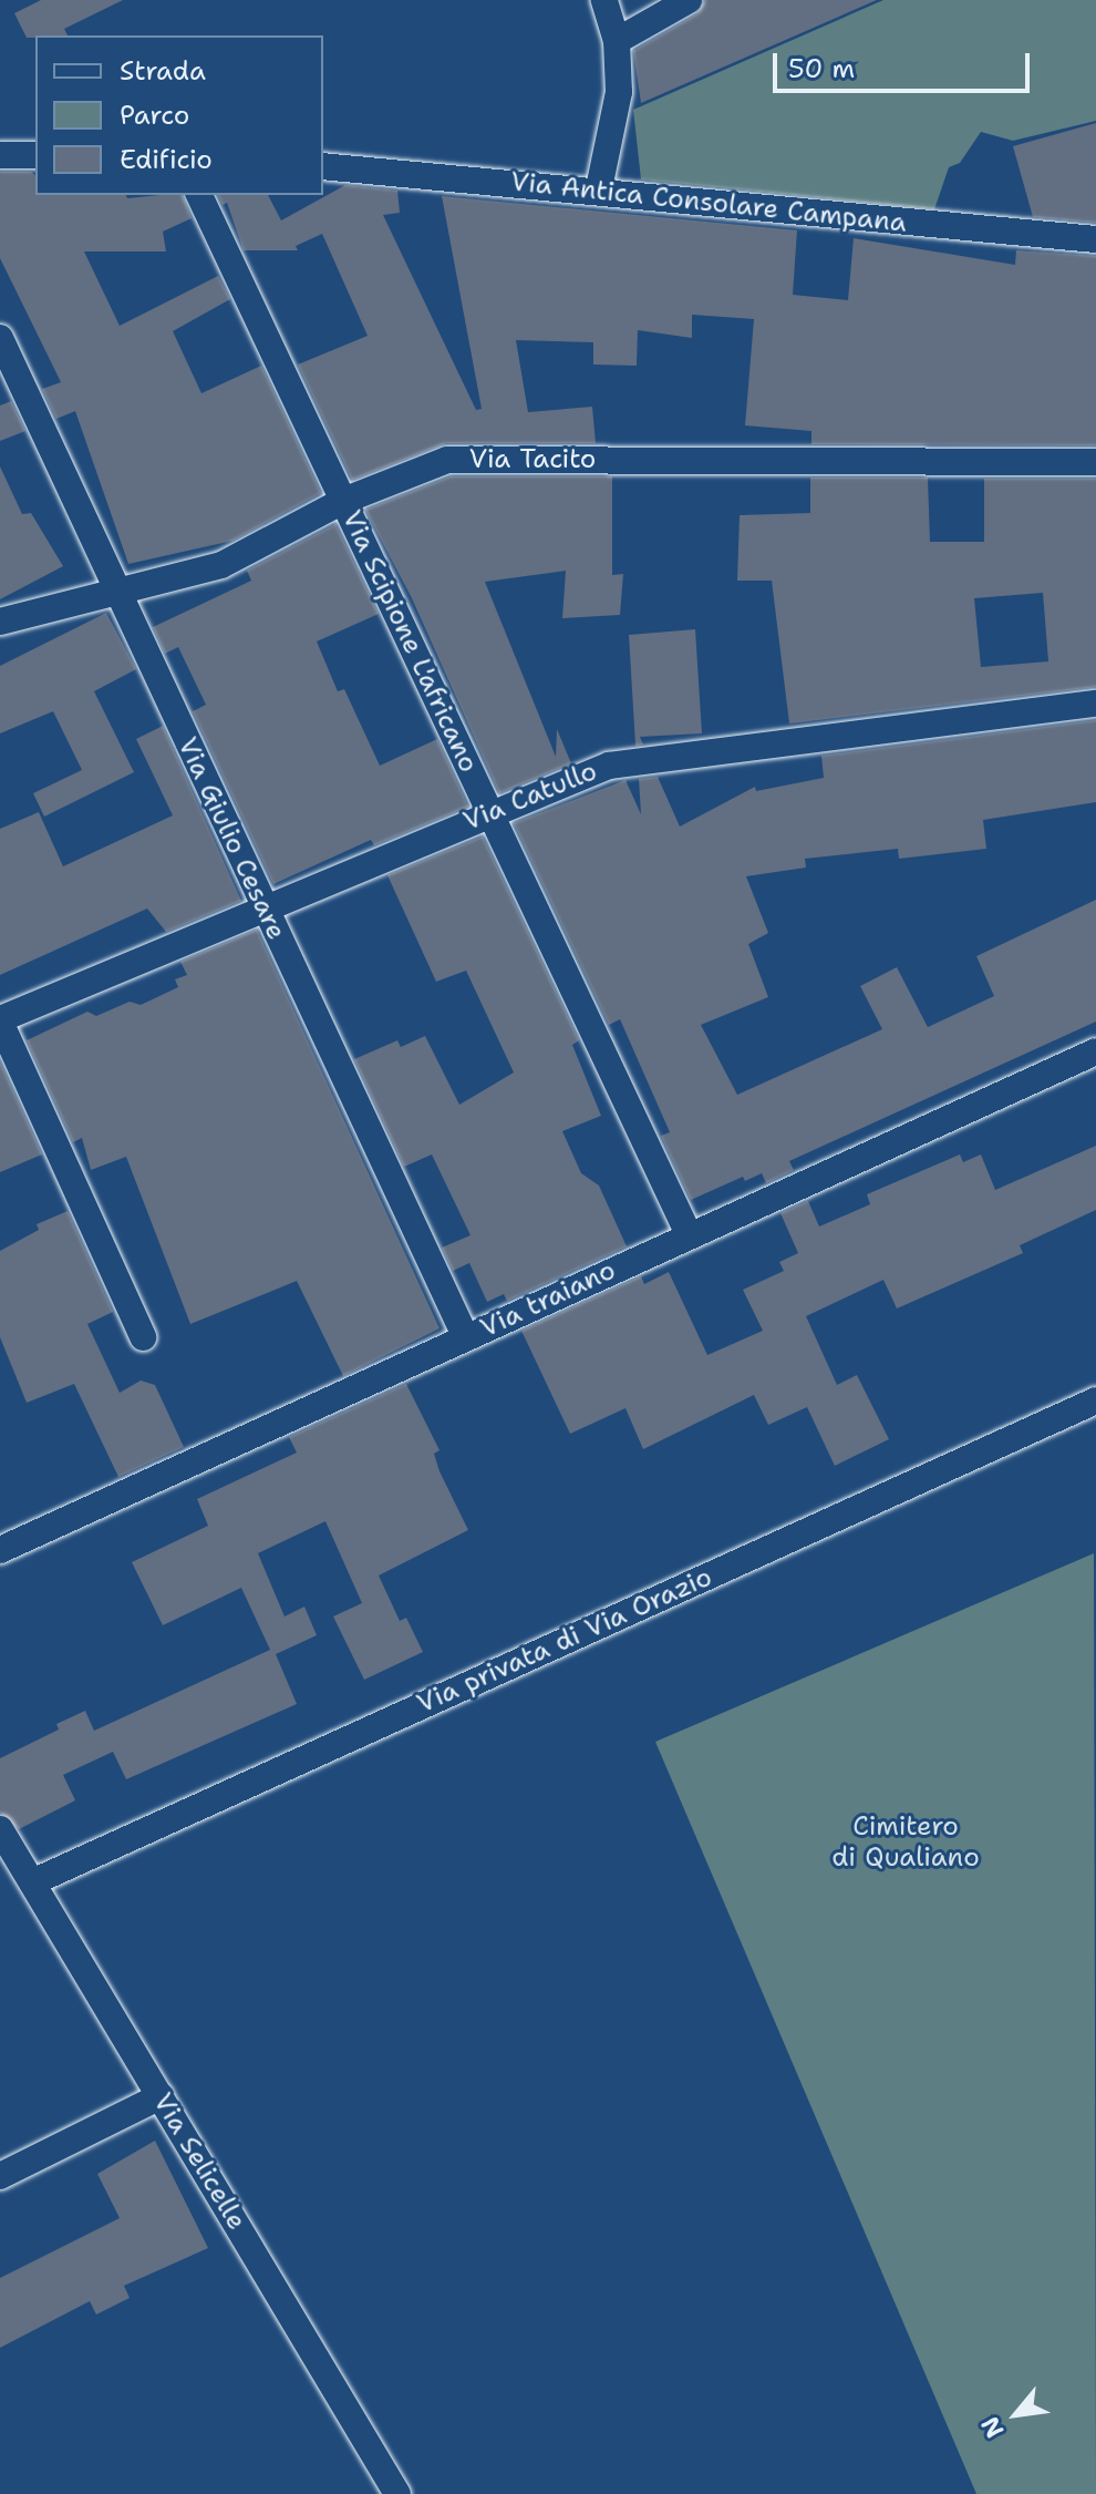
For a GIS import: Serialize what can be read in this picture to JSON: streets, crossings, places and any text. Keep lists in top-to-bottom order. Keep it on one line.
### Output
{"streets":{"street":["Via Antica Consolare Campana","Via Tacito","Via Scipione L'africano","Via Catullo","Via Giulio Cesare","Via traiano","Via privata di Via Orazio","Via Selicelle"]},"crossings":[["Via Tacito","Via Scipione L'africano"],["Via Tacito","Via Giulio Cesare"],["Via Scipione L'africano","Via Catullo"],["Via Scipione L'africano","Via traiano"],["Via Catullo","Via Giulio Cesare"],["Via Giulio Cesare","Via traiano"],["Via privata di Via Orazio","Via Selicelle"]],"parks":["Cimitero di Qualiano"],"legend":["Strada","Parco","Edificio"],"scale_bar":"50 m","north":"bottom left"}
